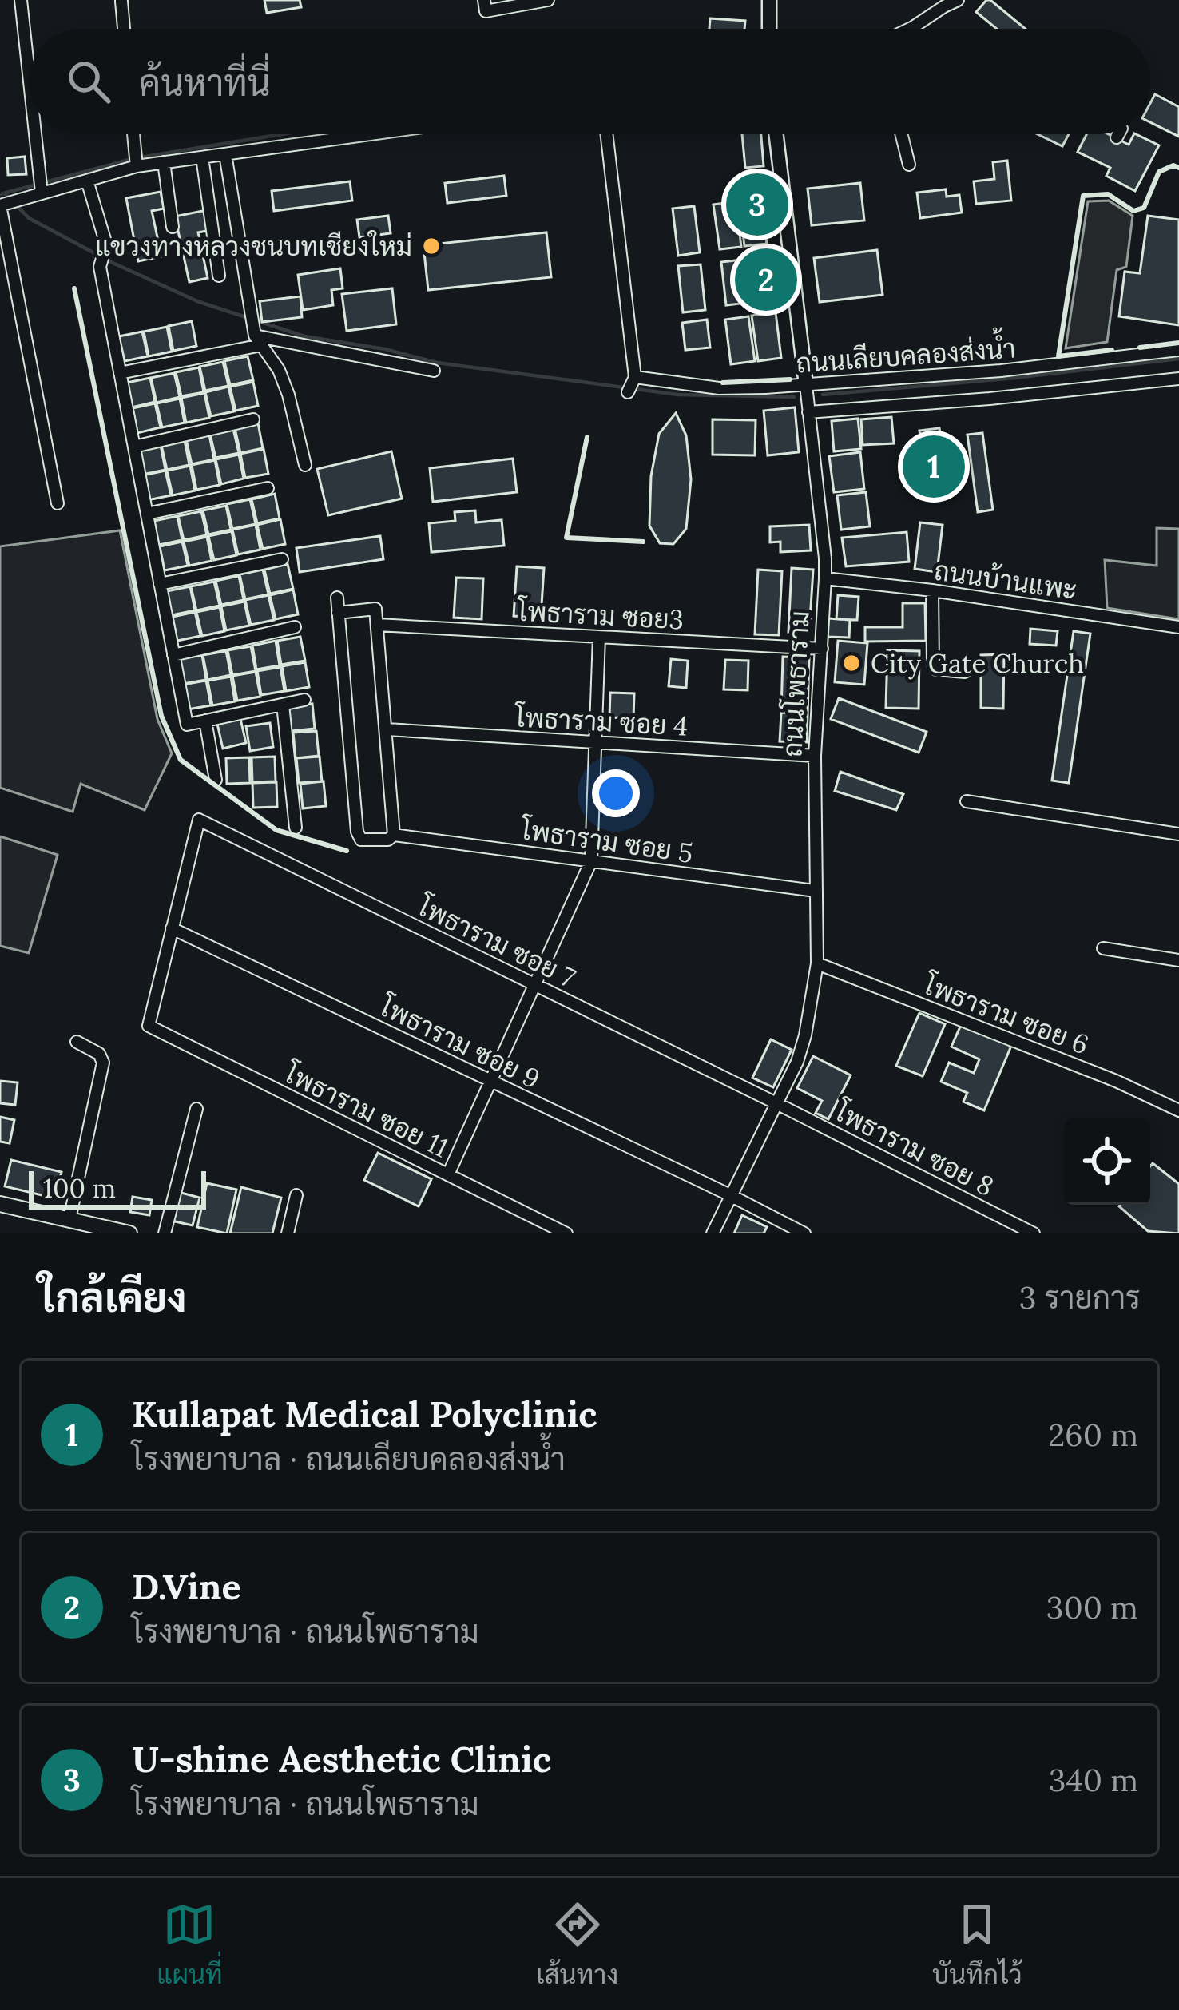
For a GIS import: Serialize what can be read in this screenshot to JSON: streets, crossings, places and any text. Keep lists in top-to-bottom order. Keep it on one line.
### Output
{"streets":{"street":["ถนนเลียบคลองส่งน้ำ","ถนนบ้านแพะ","โพธาราม ซอย3","ถนนโพธาราม","โพธาราม ซอย 4","โพธาราม ซอย 5","โพธาราม ซอย 7","โพธาราม ซอย 6","โพธาราม ซอย 9","โพธาราม ซอย 11","โพธาราม ซอย 8"]},"crossings":[["ถนนเลียบคลองส่งน้ำ","ถนนโพธาราม"],["ถนนบ้านแพะ","ถนนโพธาราม"],["โพธาราม ซอย3","ถนนโพธาราม"],["โพธาราม ซอย3","โพธาราม ซอย 5"],["ถนนโพธาราม","โพธาราม ซอย 4"],["ถนนโพธาราม","โพธาราม ซอย 5"],["ถนนโพธาราม","โพธาราม ซอย 7"],["ถนนโพธาราม","โพธาราม ซอย 6"],["ถนนโพธาราม","โพธาราม ซอย 9"],["ถนนโพธาราม","โพธาราม ซอย 8"],["โพธาราม ซอย 7","โพธาราม ซอย 9"],["โพธาราม ซอย 7","โพธาราม ซอย 11"],["โพธาราม ซอย 7","โพธาราม ซอย 8"],["โพธาราม ซอย 9","โพธาราม ซอย 11"]],"places":["แขวงทางหลวงชนบทเชียงใหม่","City Gate Church"],"scale_bar":"100 m","page":{"search":"ค้นหาที่นี่","pins":["3","2","1"],"scale":"100 m","heading":["ใกล้เคียง","3 รายการ"],"list":[{"mark":"1","name":"Kullapat Medical Polyclinic","note":"โรงพยาบาล · ถนนเลียบคลองส่งน้ำ","value":"260 m"},{"mark":"2","name":"D.Vine","note":"โรงพยาบาล · ถนนโพธาราม","value":"300 m"},{"mark":"3","name":"U-shine Aesthetic Clinic","note":"โรงพยาบาล · ถนนโพธาราม","value":"340 m"}],"nav":["แผนที่","เส้นทาง","บันทึกไว้"]}}
